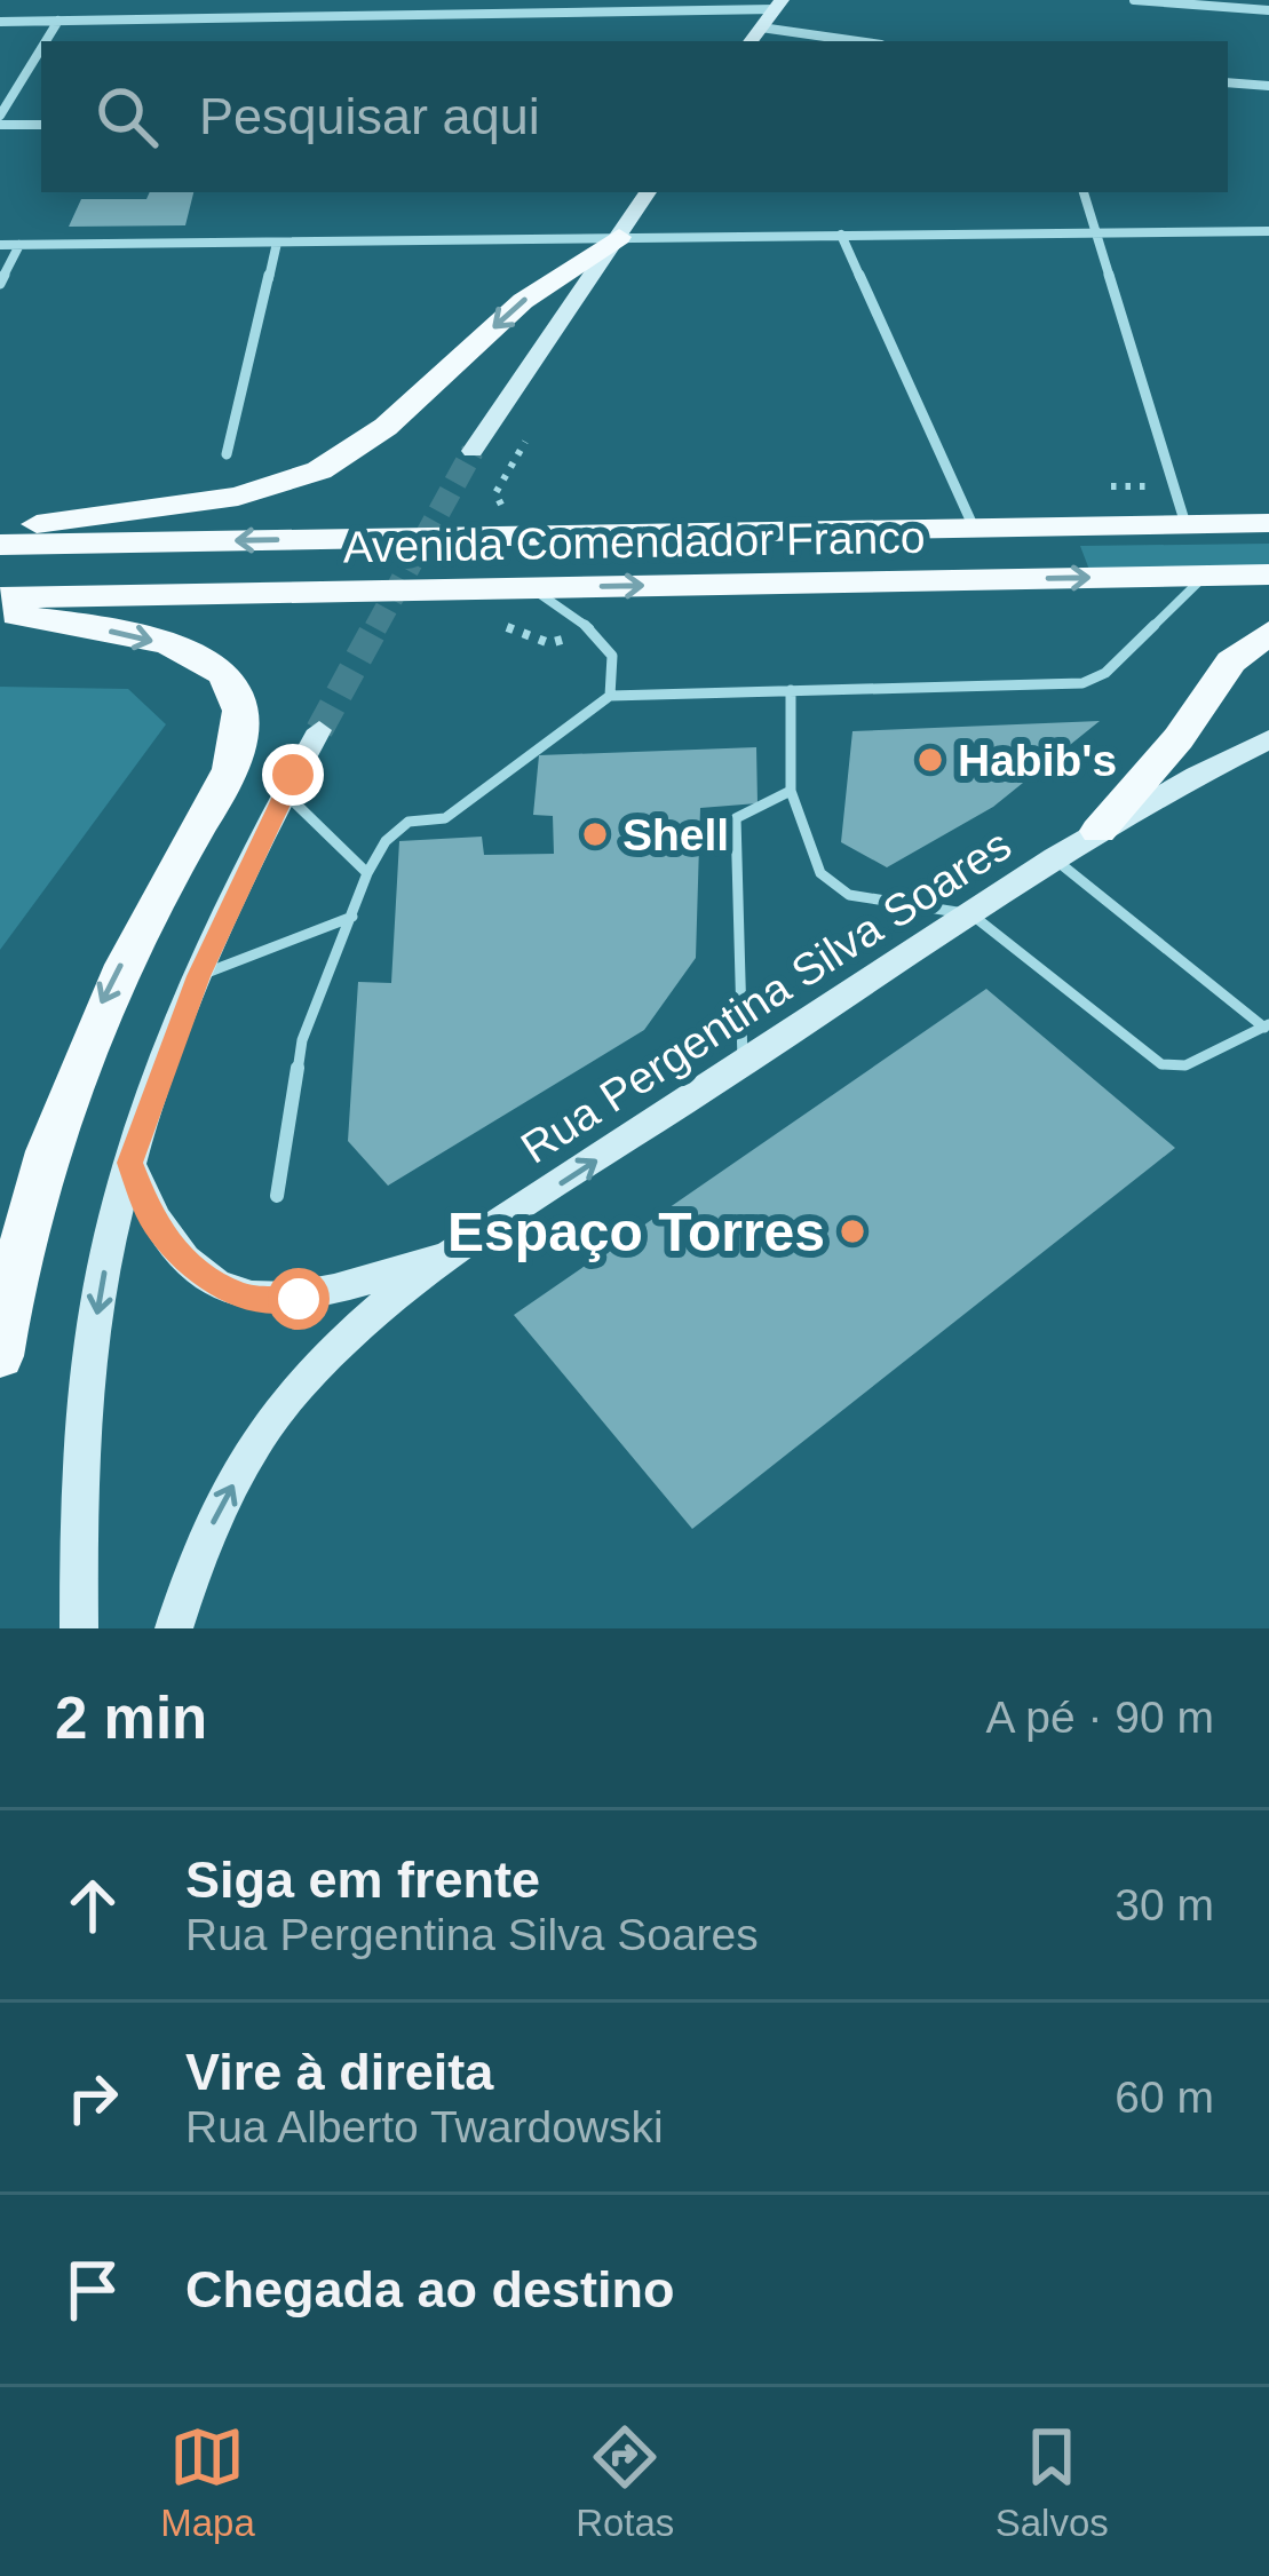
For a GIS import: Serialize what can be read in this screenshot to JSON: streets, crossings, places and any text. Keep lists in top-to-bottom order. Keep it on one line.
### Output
{"streets":{"highway":["Avenida Comendador Franco"],"main road":["Rua Pergentina Silva Soares"]},"one_way":["Rua Pergentina Silva Soares"],"places":["Habib's","Shell","Espaço Torres"],"page":{"search":"Pesquisar aqui","heading":["2 min","A pé · 90 m"],"list":[["Siga em frente","Rua Pergentina Silva Soares","30 m"],["Vire à direita","Rua Alberto Twardowski","60 m"],"Chegada ao destino"],"nav":["Mapa","Rotas","Salvos"]}}
